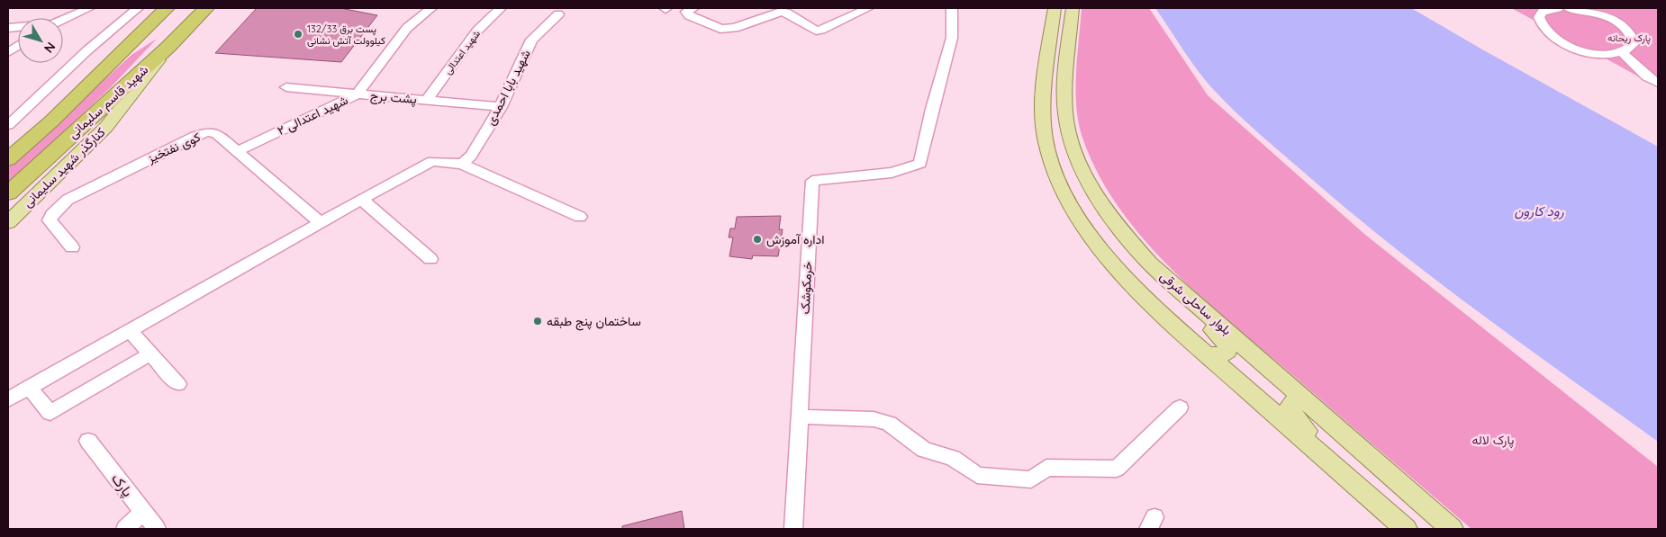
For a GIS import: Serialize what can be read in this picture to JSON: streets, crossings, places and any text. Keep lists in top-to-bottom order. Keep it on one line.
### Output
{"streets":{"highway":["شهید قاسم سلیمانی"],"main road":["کنارگذر شهید سلیمانی","بلوار ساحلی شرقی"],"street":["شهید اعتدالی","شهید بابا احمدی","پشت برج","شهید اعتدالی ۲","کوی نفتخیز","خرمکوشک","پارک"]},"crossings":[["شهید اعتدالی","پشت برج"],["شهید بابا احمدی","پشت برج"],["پشت برج","شهید اعتدالی ۲"],["شهید قاسم سلیمانی","کنارگذر شهید سلیمانی"],["شهید اعتدالی ۲","کوی نفتخیز"]],"water":["رود کارون"],"parks":["پارک ریحانه","پارک لاله"],"places":["پست برق 132/33 کیلوولت آتش نشانی","اداره آموزش","ساختمان پنج طبقه"],"north":"bottom right"}
